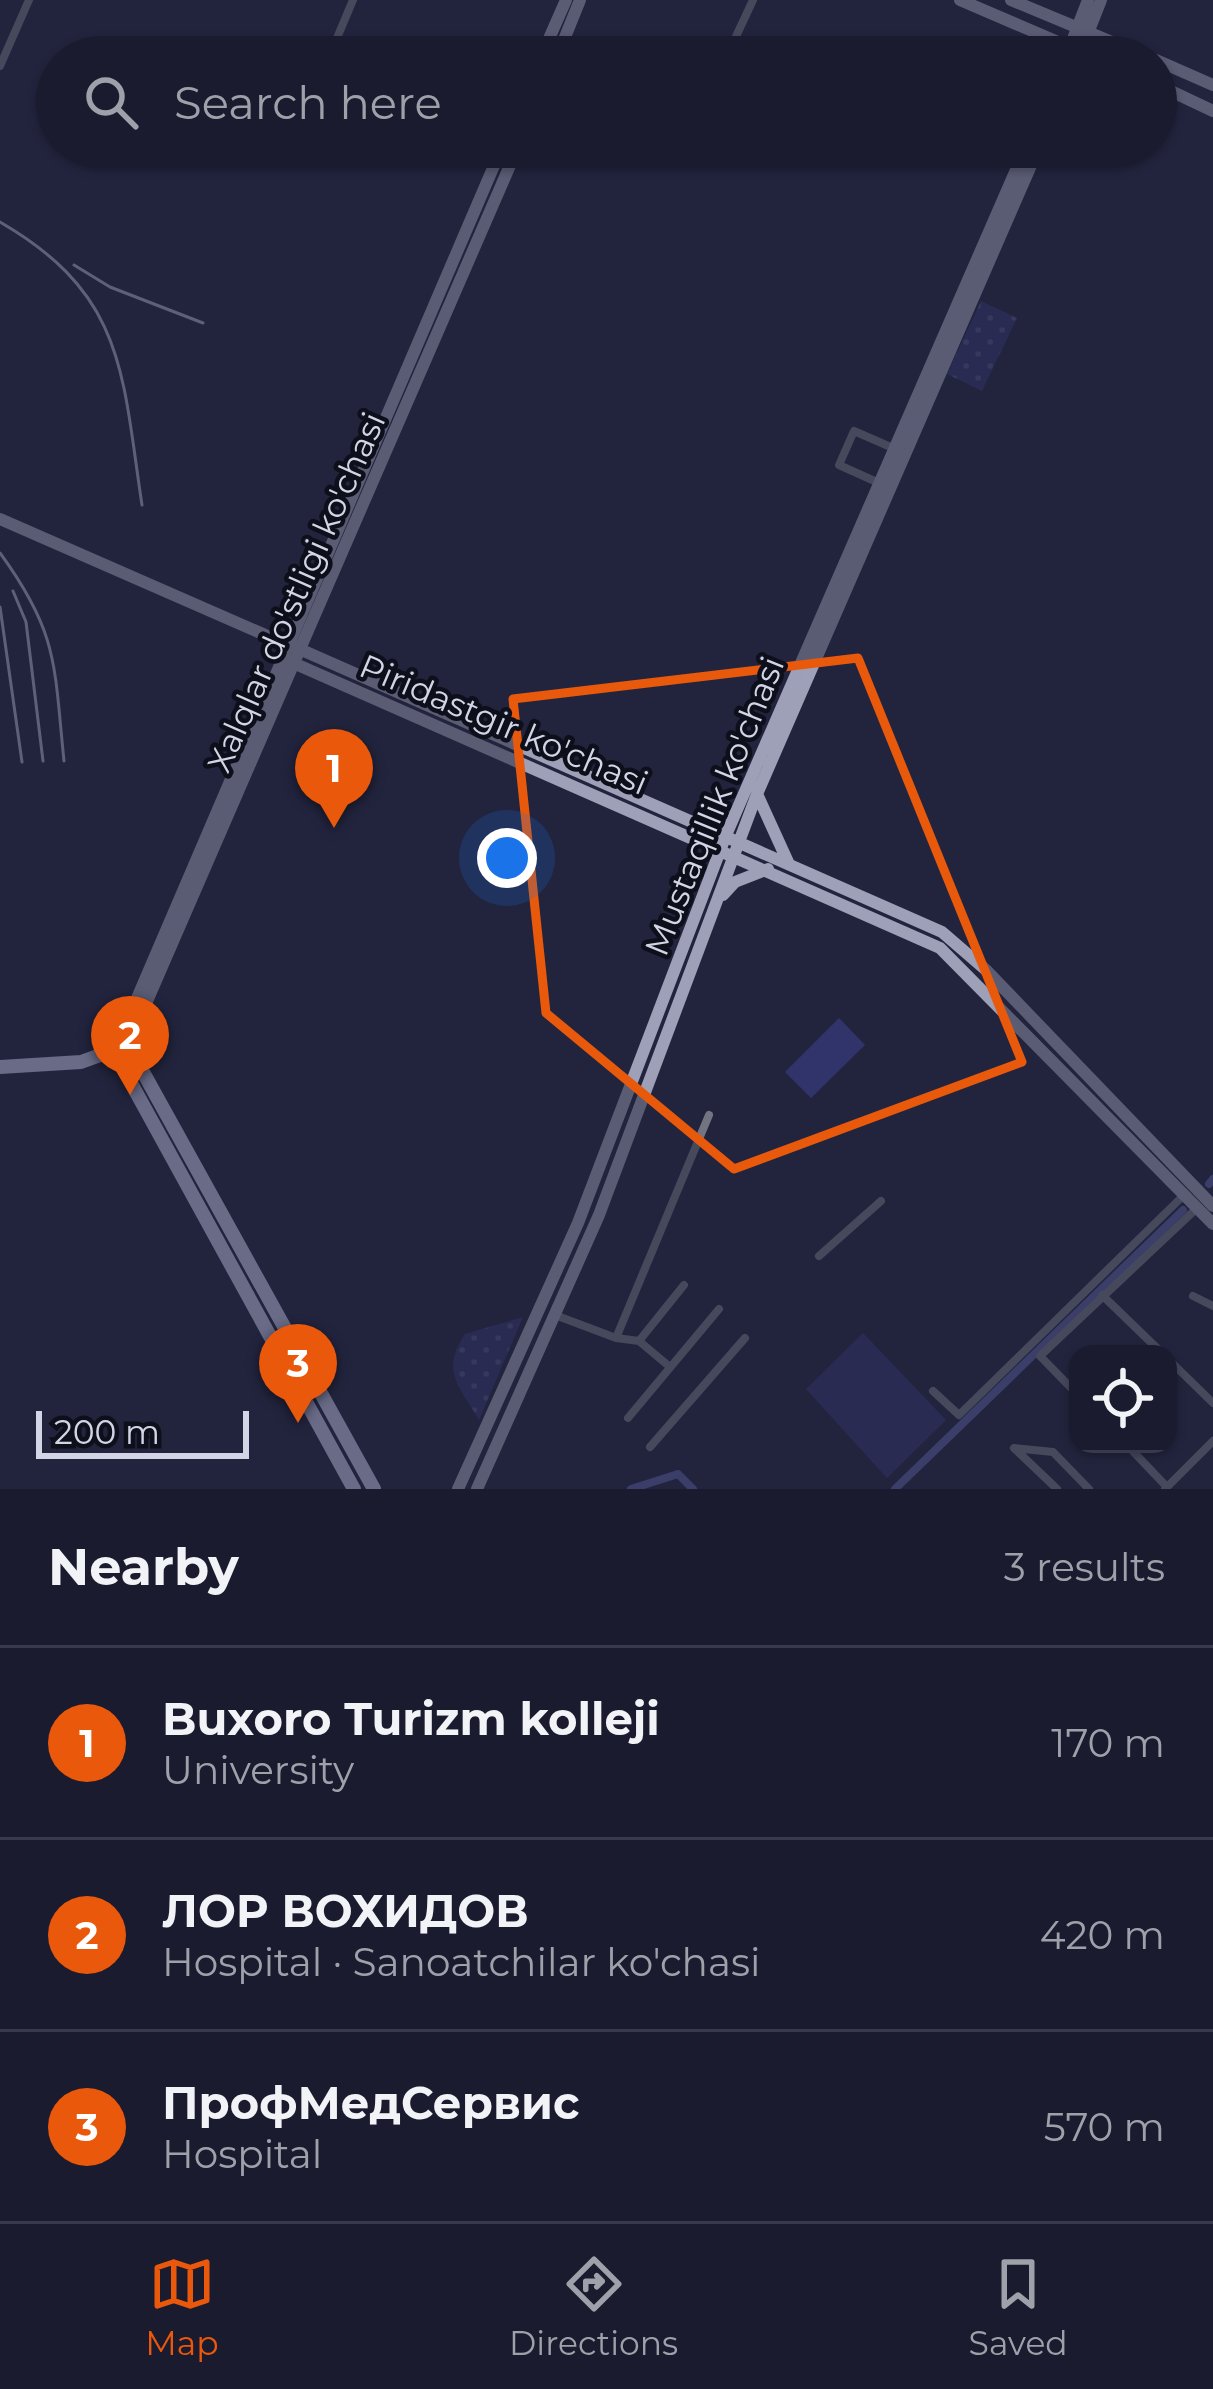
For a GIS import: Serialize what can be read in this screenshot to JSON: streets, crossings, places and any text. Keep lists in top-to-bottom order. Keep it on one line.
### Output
{"streets":{"main road":["Xalqlar do'stligi ko'chasi","Piridastgir ko'chasi","Mustaqillik ko'chasi"]},"crossings":[["Xalqlar do'stligi ko'chasi","Piridastgir ko'chasi"],["Piridastgir ko'chasi","Mustaqillik ko'chasi"]],"scale_bar":"200 m","page":{"search":"Search here","pins":["1","2","3"],"scale":"200 m","heading":["Nearby","3 results"],"list":[{"mark":"1","name":"Buxoro Turizm kolleji","note":"University","value":"170 m"},{"mark":"2","name":"ЛОР ВОХИДОВ","note":"Hospital · Sanoatchilar ko'chasi","value":"420 m"},{"mark":"3","name":"ПрофМедСервис","note":"Hospital","value":"570 m"}],"nav":["Map","Directions","Saved"]}}
